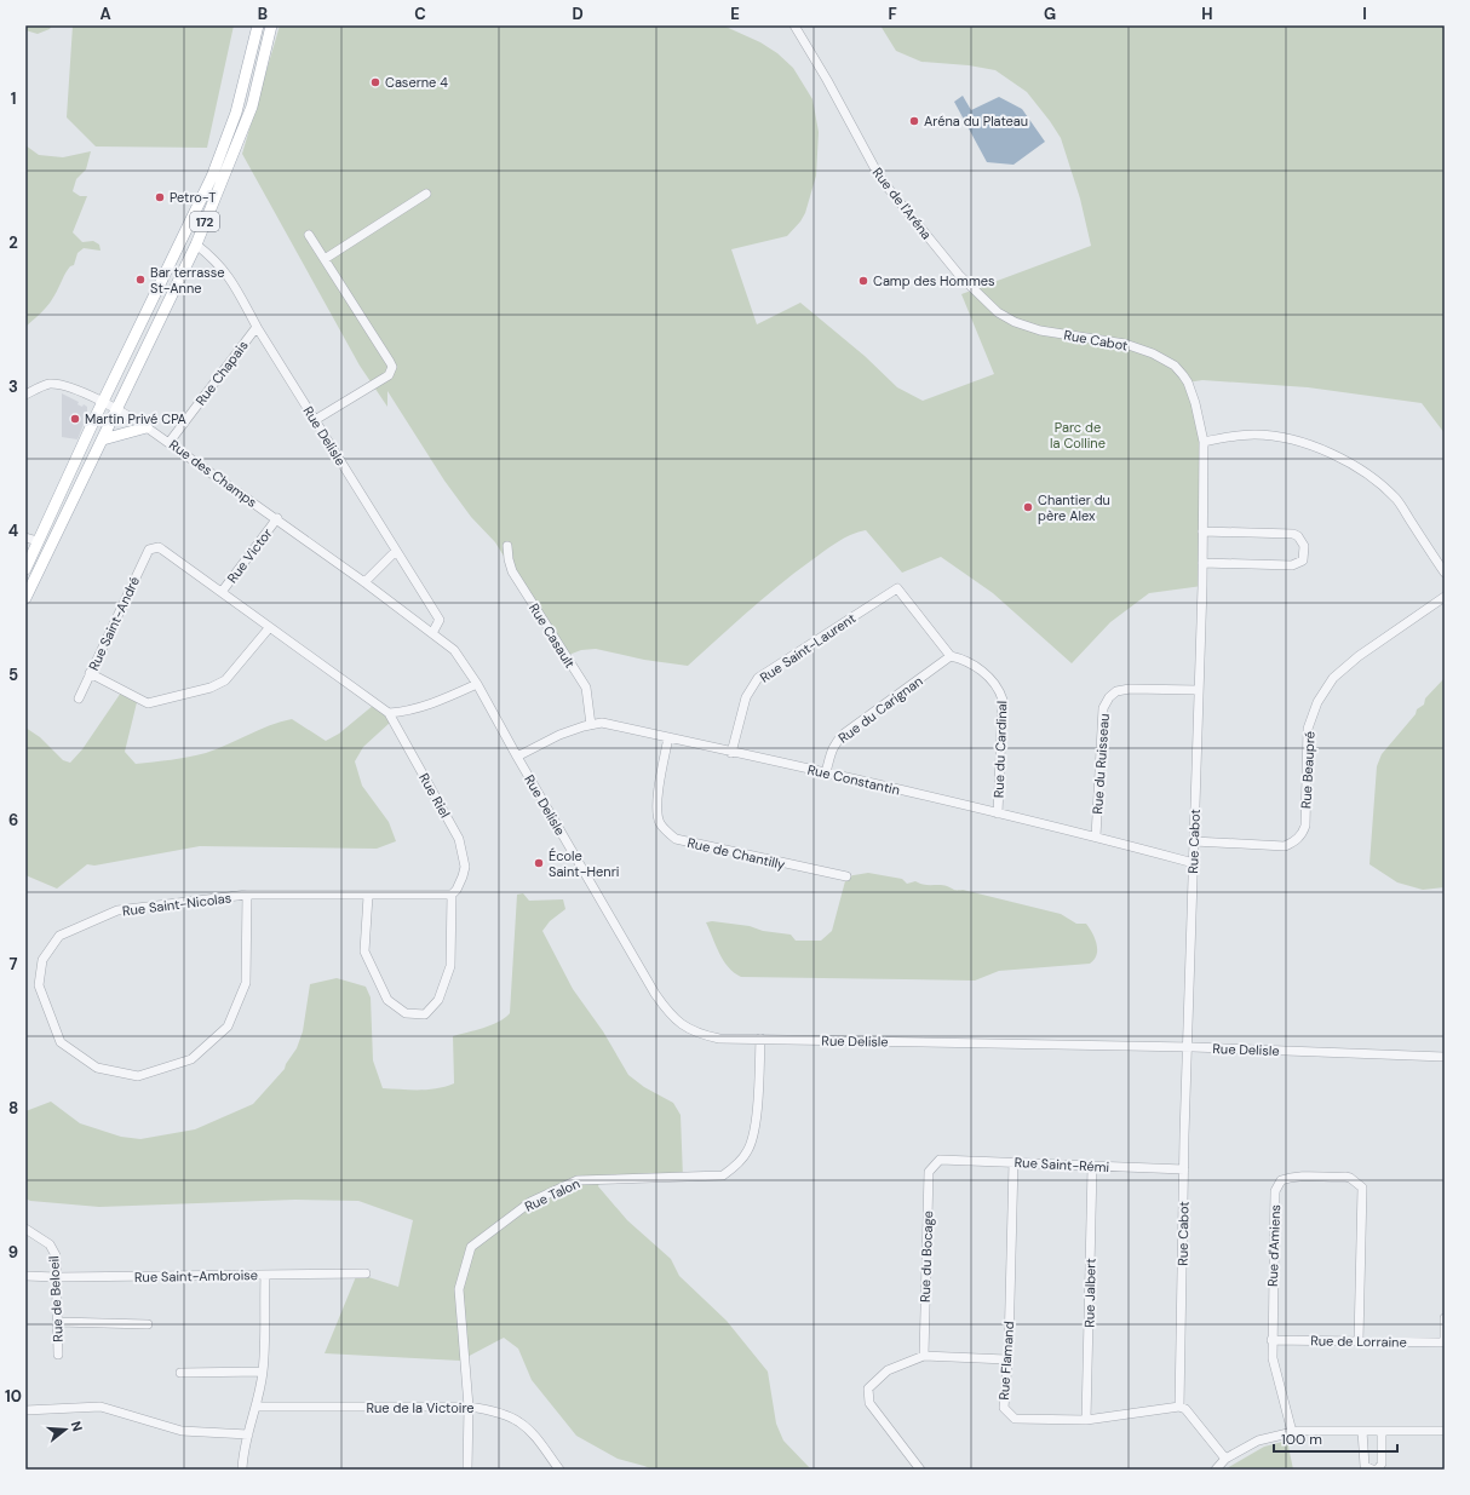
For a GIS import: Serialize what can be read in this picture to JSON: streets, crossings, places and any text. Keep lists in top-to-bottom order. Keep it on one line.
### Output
{"streets":{"main road":["172"],"street":["Rue de l'Aréna","Rue Cabot","Rue Chapais","Rue Delisle","Rue des Champs","Rue Victor","Rue Saint-André","Rue Casault","Rue Saint-Laurent","Rue du Carignan","Rue du Cardinal","Rue du Ruisseau","Rue Beaupré","Rue Constantin","Rue Riel","Rue de Chantilly","Rue Saint-Nicolas","Rue Saint-Rémi","Rue Talon","Rue d'Amiens","Rue du Bocage","Rue Saint-Ambroise","Rue Jalbert","Rue de Beloeil","Rue de Lorraine","Rue Flamand","Rue de la Victoire"]},"crossings":[["Rue de l'Aréna","Rue Cabot"],["172","Rue Delisle"],["172","Rue des Champs"],["Rue Cabot","Rue Delisle"],["Rue Cabot","Rue du Ruisseau"],["Rue Cabot","Rue Beaupré"],["Rue Cabot","Rue Constantin"],["Rue Cabot","Rue Saint-Rémi"],["Rue Cabot","Rue Flamand"],["Rue Chapais","Rue Delisle"],["Rue Chapais","Rue des Champs"],["Rue Delisle","Rue des Champs"],["Rue Delisle","Rue Constantin"],["Rue Delisle","Rue Talon"],["Rue des Champs","Rue Victor"],["Rue Victor","Rue Riel"],["Rue Saint-André","Rue Riel"],["Rue Casault","Rue Constantin"],["Rue Saint-Laurent","Rue du Carignan"],["Rue Saint-Laurent","Rue du Cardinal"],["Rue Saint-Laurent","Rue Constantin"],["Rue du Carignan","Rue du Cardinal"],["Rue du Carignan","Rue Constantin"],["Rue du Cardinal","Rue Constantin"],["Rue du Ruisseau","Rue Constantin"],["Rue Constantin","Rue de Chantilly"],["Rue Riel","Rue Saint-Nicolas"],["Rue Saint-Rémi","Rue du Bocage"],["Rue Saint-Rémi","Rue Jalbert"],["Rue Saint-Rémi","Rue Flamand"],["Rue Talon","Rue de la Victoire"],["Rue d'Amiens","Rue de Lorraine"],["Rue Saint-Ambroise","Rue de Beloeil"],["Rue Jalbert","Rue Flamand"]],"parks":["Parc de la Colline"],"places":["Caserne 4","Aréna du Plateau","Petro-T","Bar terrasse St-Anne","Camp des Hommes","Martin Privé CPA","Chantier du père Alex","École Saint-Henri"],"scale_bar":"100 m","north":"right","grid":{"columns":["A","B","C","D","E","F","G","H","I"],"rows":["1","2","3","4","5","6","7","8","9","10"]}}
